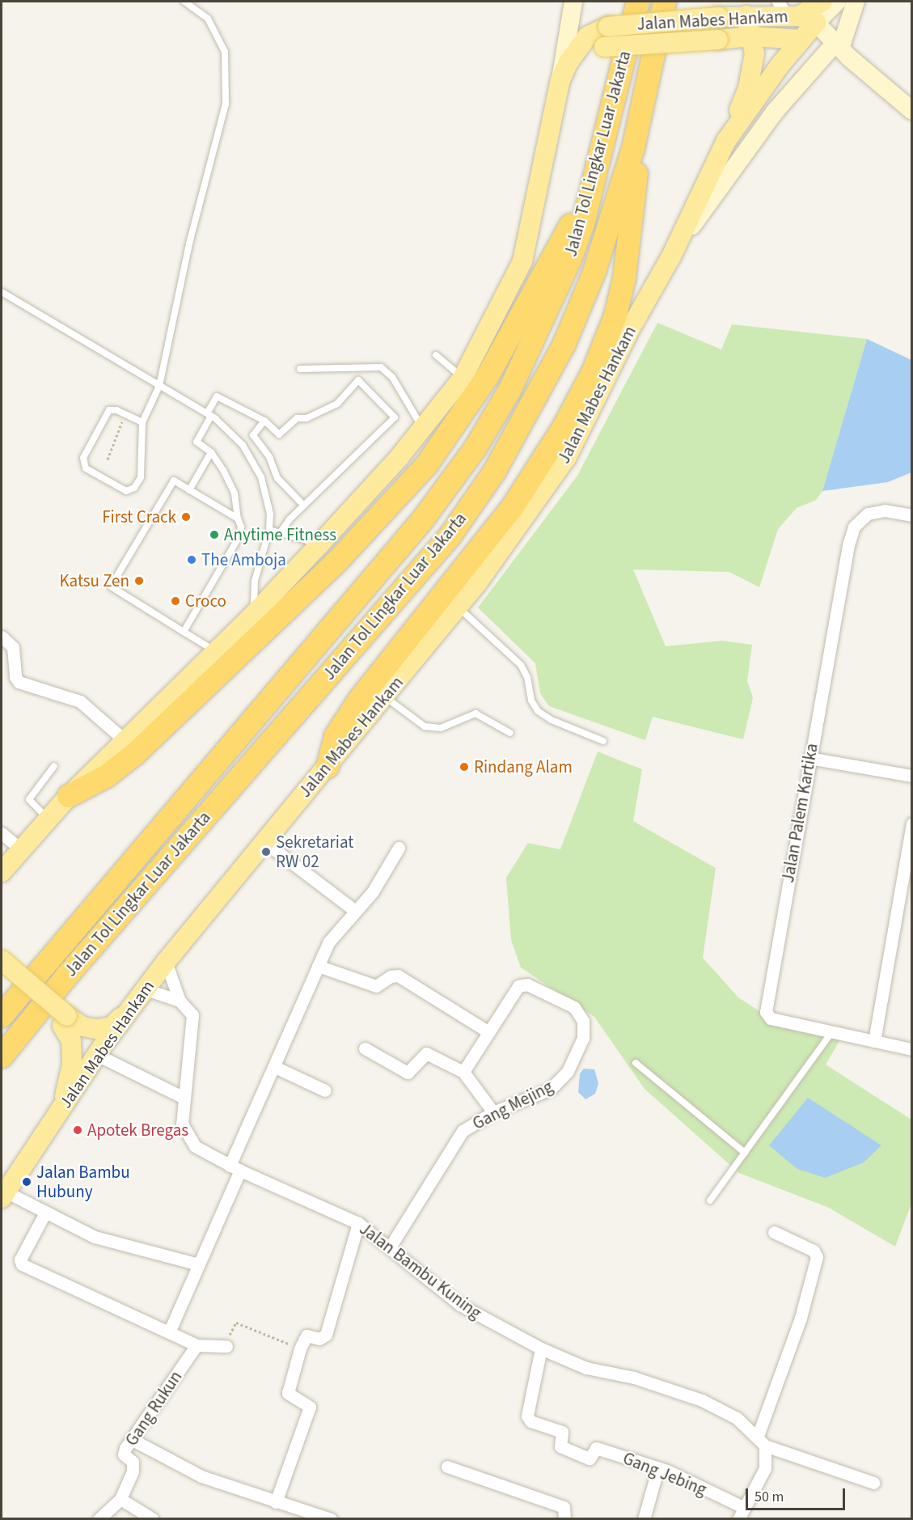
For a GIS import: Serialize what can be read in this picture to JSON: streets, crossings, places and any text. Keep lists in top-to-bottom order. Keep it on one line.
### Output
{"streets":{"highway":["Jalan Tol Lingkar Luar Jakarta"],"main road":["Jalan Mabes Hankam"],"street":["Jalan Palem Kartika","Gang Mejing","Jalan Bambu Kuning","Gang Rukun","Gang Jebing"]},"crossings":[["Jalan Mabes Hankam","Jalan Bambu Kuning"],["Gang Mejing","Jalan Bambu Kuning"],["Jalan Bambu Kuning","Gang Jebing"]],"places":["First Crack","Anytime Fitness","The Amboja","Katsu Zen","Croco","Rindang Alam","Sekretariat RW 02","Apotek Bregas","Jalan Bambu Hubuny"],"scale_bar":"50 m"}
